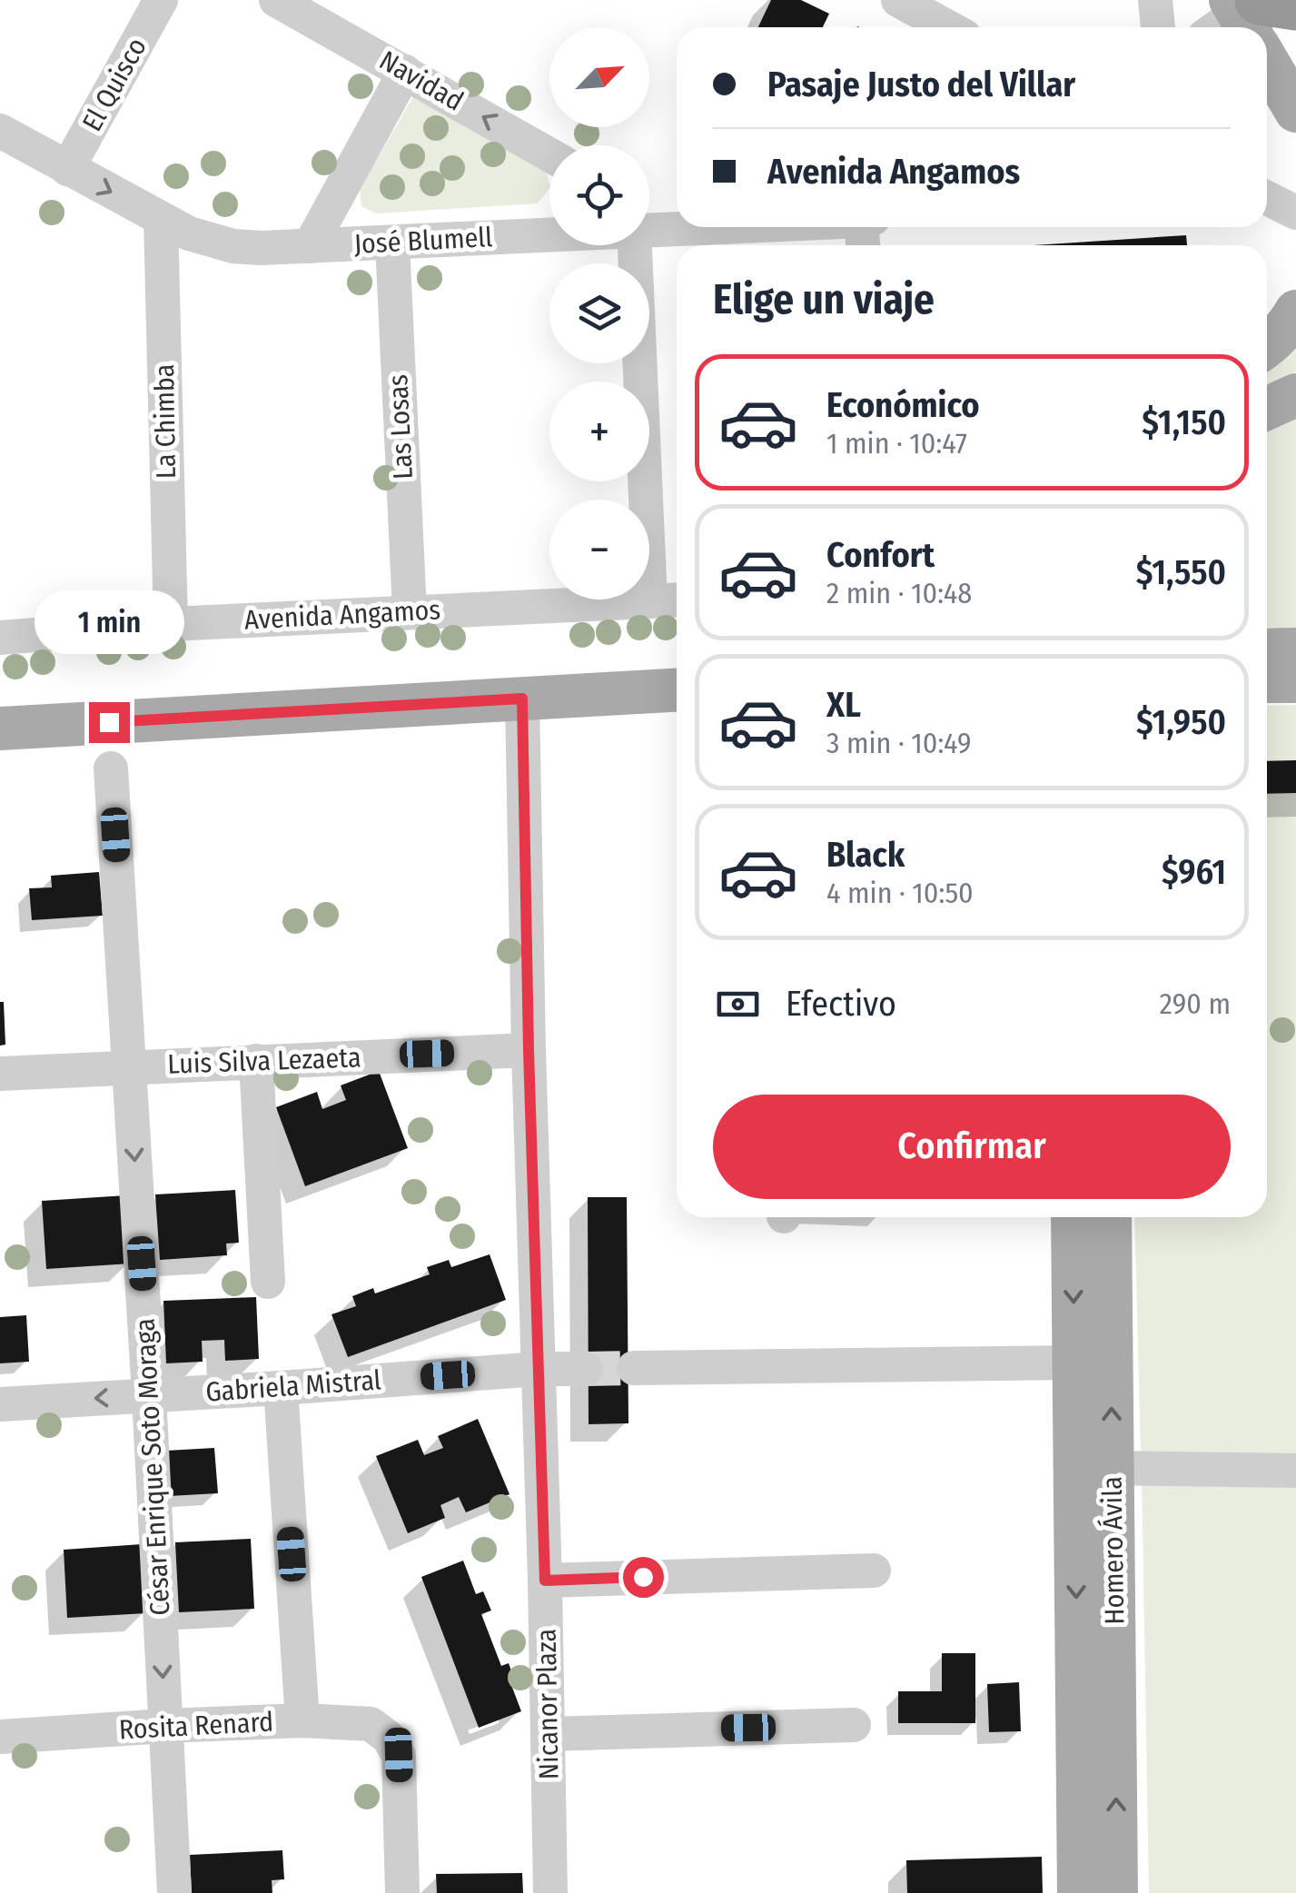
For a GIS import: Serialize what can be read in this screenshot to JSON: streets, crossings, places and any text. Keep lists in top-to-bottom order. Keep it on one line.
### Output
{"streets":{"main road":["Homero Ávila"],"street":["Navidad","El Quisco","José Blumell","La Chimba","Las Losas","Avenida Angamos","Luis Silva Lezaeta","Gabriela Mistral","César Enrique Soto Moraga","Nicanor Plaza","Rosita Renard"]},"crossings":[["El Quisco","José Blumell"],["José Blumell","La Chimba"],["José Blumell","Las Losas"],["La Chimba","Avenida Angamos"],["Las Losas","Avenida Angamos"],["Luis Silva Lezaeta","César Enrique Soto Moraga"],["Luis Silva Lezaeta","Nicanor Plaza"],["Gabriela Mistral","César Enrique Soto Moraga"],["Gabriela Mistral","Nicanor Plaza"],["César Enrique Soto Moraga","Rosita Renard"]],"one_way":["Navidad"],"north":"top right","page":{"map_buttons":["+","−"],"banner":["Pasaje Justo del Villar","Avenida Angamos"],"heading":"Elige un viaje","list":[{"name":"Económico","note":"1 min · 10:47","value":"$1,150"},{"name":"Confort","note":"2 min · 10:48","value":"$1,550"},{"name":"XL","note":"3 min · 10:49","value":"$1,950"},{"name":"Black","note":"4 min · 10:50","value":"$961"}],"bubble":"1 min","pay":["Efectivo","290 m"],"buttons":"Confirmar"}}
